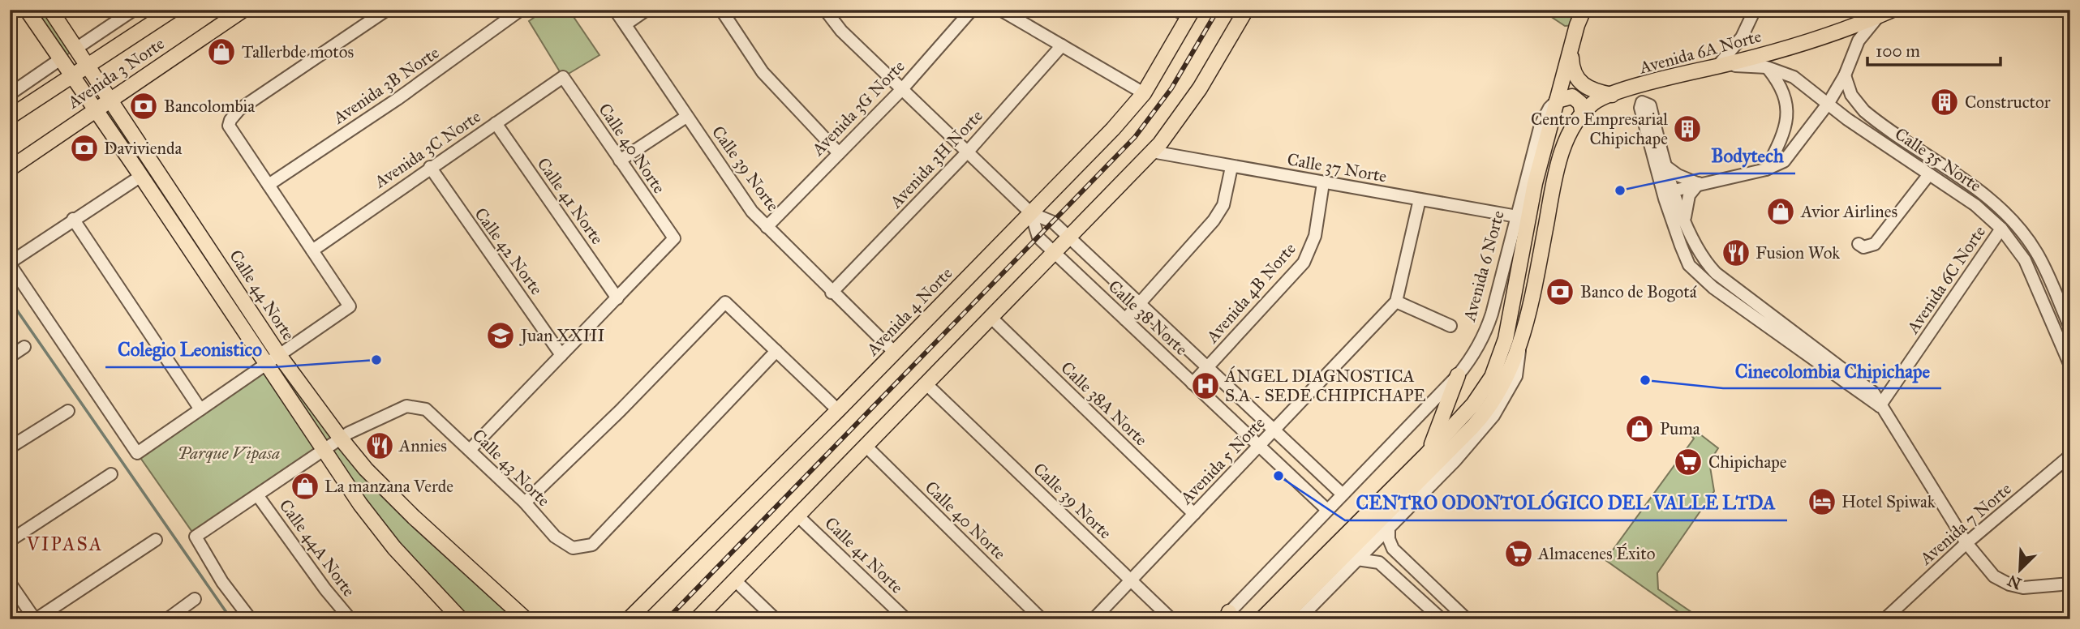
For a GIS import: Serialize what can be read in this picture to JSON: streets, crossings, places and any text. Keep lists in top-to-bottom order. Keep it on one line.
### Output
{"streets":{"main road":["Avenida 6A Norte","Avenida 3 Norte","Avenida 6 Norte","Calle 44 Norte","Avenida 4 Norte"],"street":["Avenida 3B Norte","Avenida 3G Norte","Calle 40 Norte","Avenida 3C Norte","Avenida 3H Norte","Calle 35 Norte","Calle 37 Norte","Calle 39 Norte","Calle 41 Norte","Calle 42 Norte","Avenida 6C Norte","Avenida 4B Norte","Calle 38 Norte","Calle 38A Norte","Avenida 5 Norte","Calle 43 Norte","Avenida 7 Norte","Calle 44A Norte"]},"crossings":[["Avenida 6A Norte","Calle 35 Norte"],["Avenida 3 Norte","Calle 44 Norte"],["Avenida 3G Norte","Calle 39 Norte"],["Avenida 3G Norte","Calle 38 Norte"],["Calle 40 Norte","Avenida 3C Norte"],["Calle 40 Norte","Calle 41 Norte"],["Avenida 3C Norte","Calle 41 Norte"],["Avenida 3C Norte","Calle 42 Norte"],["Avenida 3H Norte","Calle 39 Norte"],["Avenida 3H Norte","Calle 38 Norte"],["Calle 35 Norte","Avenida 6C Norte"],["Calle 37 Norte","Avenida 6 Norte"],["Calle 37 Norte","Avenida 4B Norte"],["Calle 37 Norte","Avenida 5 Norte"],["Calle 39 Norte","Avenida 4 Norte"],["Calle 39 Norte","Avenida 5 Norte"],["Avenida 6 Norte","Calle 38 Norte"],["Avenida 4B Norte","Calle 38 Norte"],["Calle 44 Norte","Calle 43 Norte"],["Avenida 4 Norte","Calle 38 Norte"],["Calle 38 Norte","Avenida 5 Norte"],["Calle 38A Norte","Avenida 5 Norte"]],"districts":["VIPASA"],"parks":["Parque Vipasa"],"places":{"shop":["Tallerbde motos","Avior Airlines","Puma","La manzana Verde"],"building":["Constructor","Centro Empresarial Chipichape"],"bank":["Bancolombia","Davivienda","Banco de Bogotá"],"other":["Bodytech","Colegio Leonistico","Cinecolombia Chipichape","CENTRO ODONTOLÓGICO DEL VALLE LTDA"],"restaurant":["Fusion Wok","Annies"],"school or university":["Juan XXIII"],"hospital":["ÁNGEL DIAGNOSTICA S.A - SEDE CHIPICHAPE"],"supermarket":["Chipichape","Almacenes Éxito"],"hotel":["Hotel Spiwak"]},"scale_bar":"100 m","north":"bottom left"}
